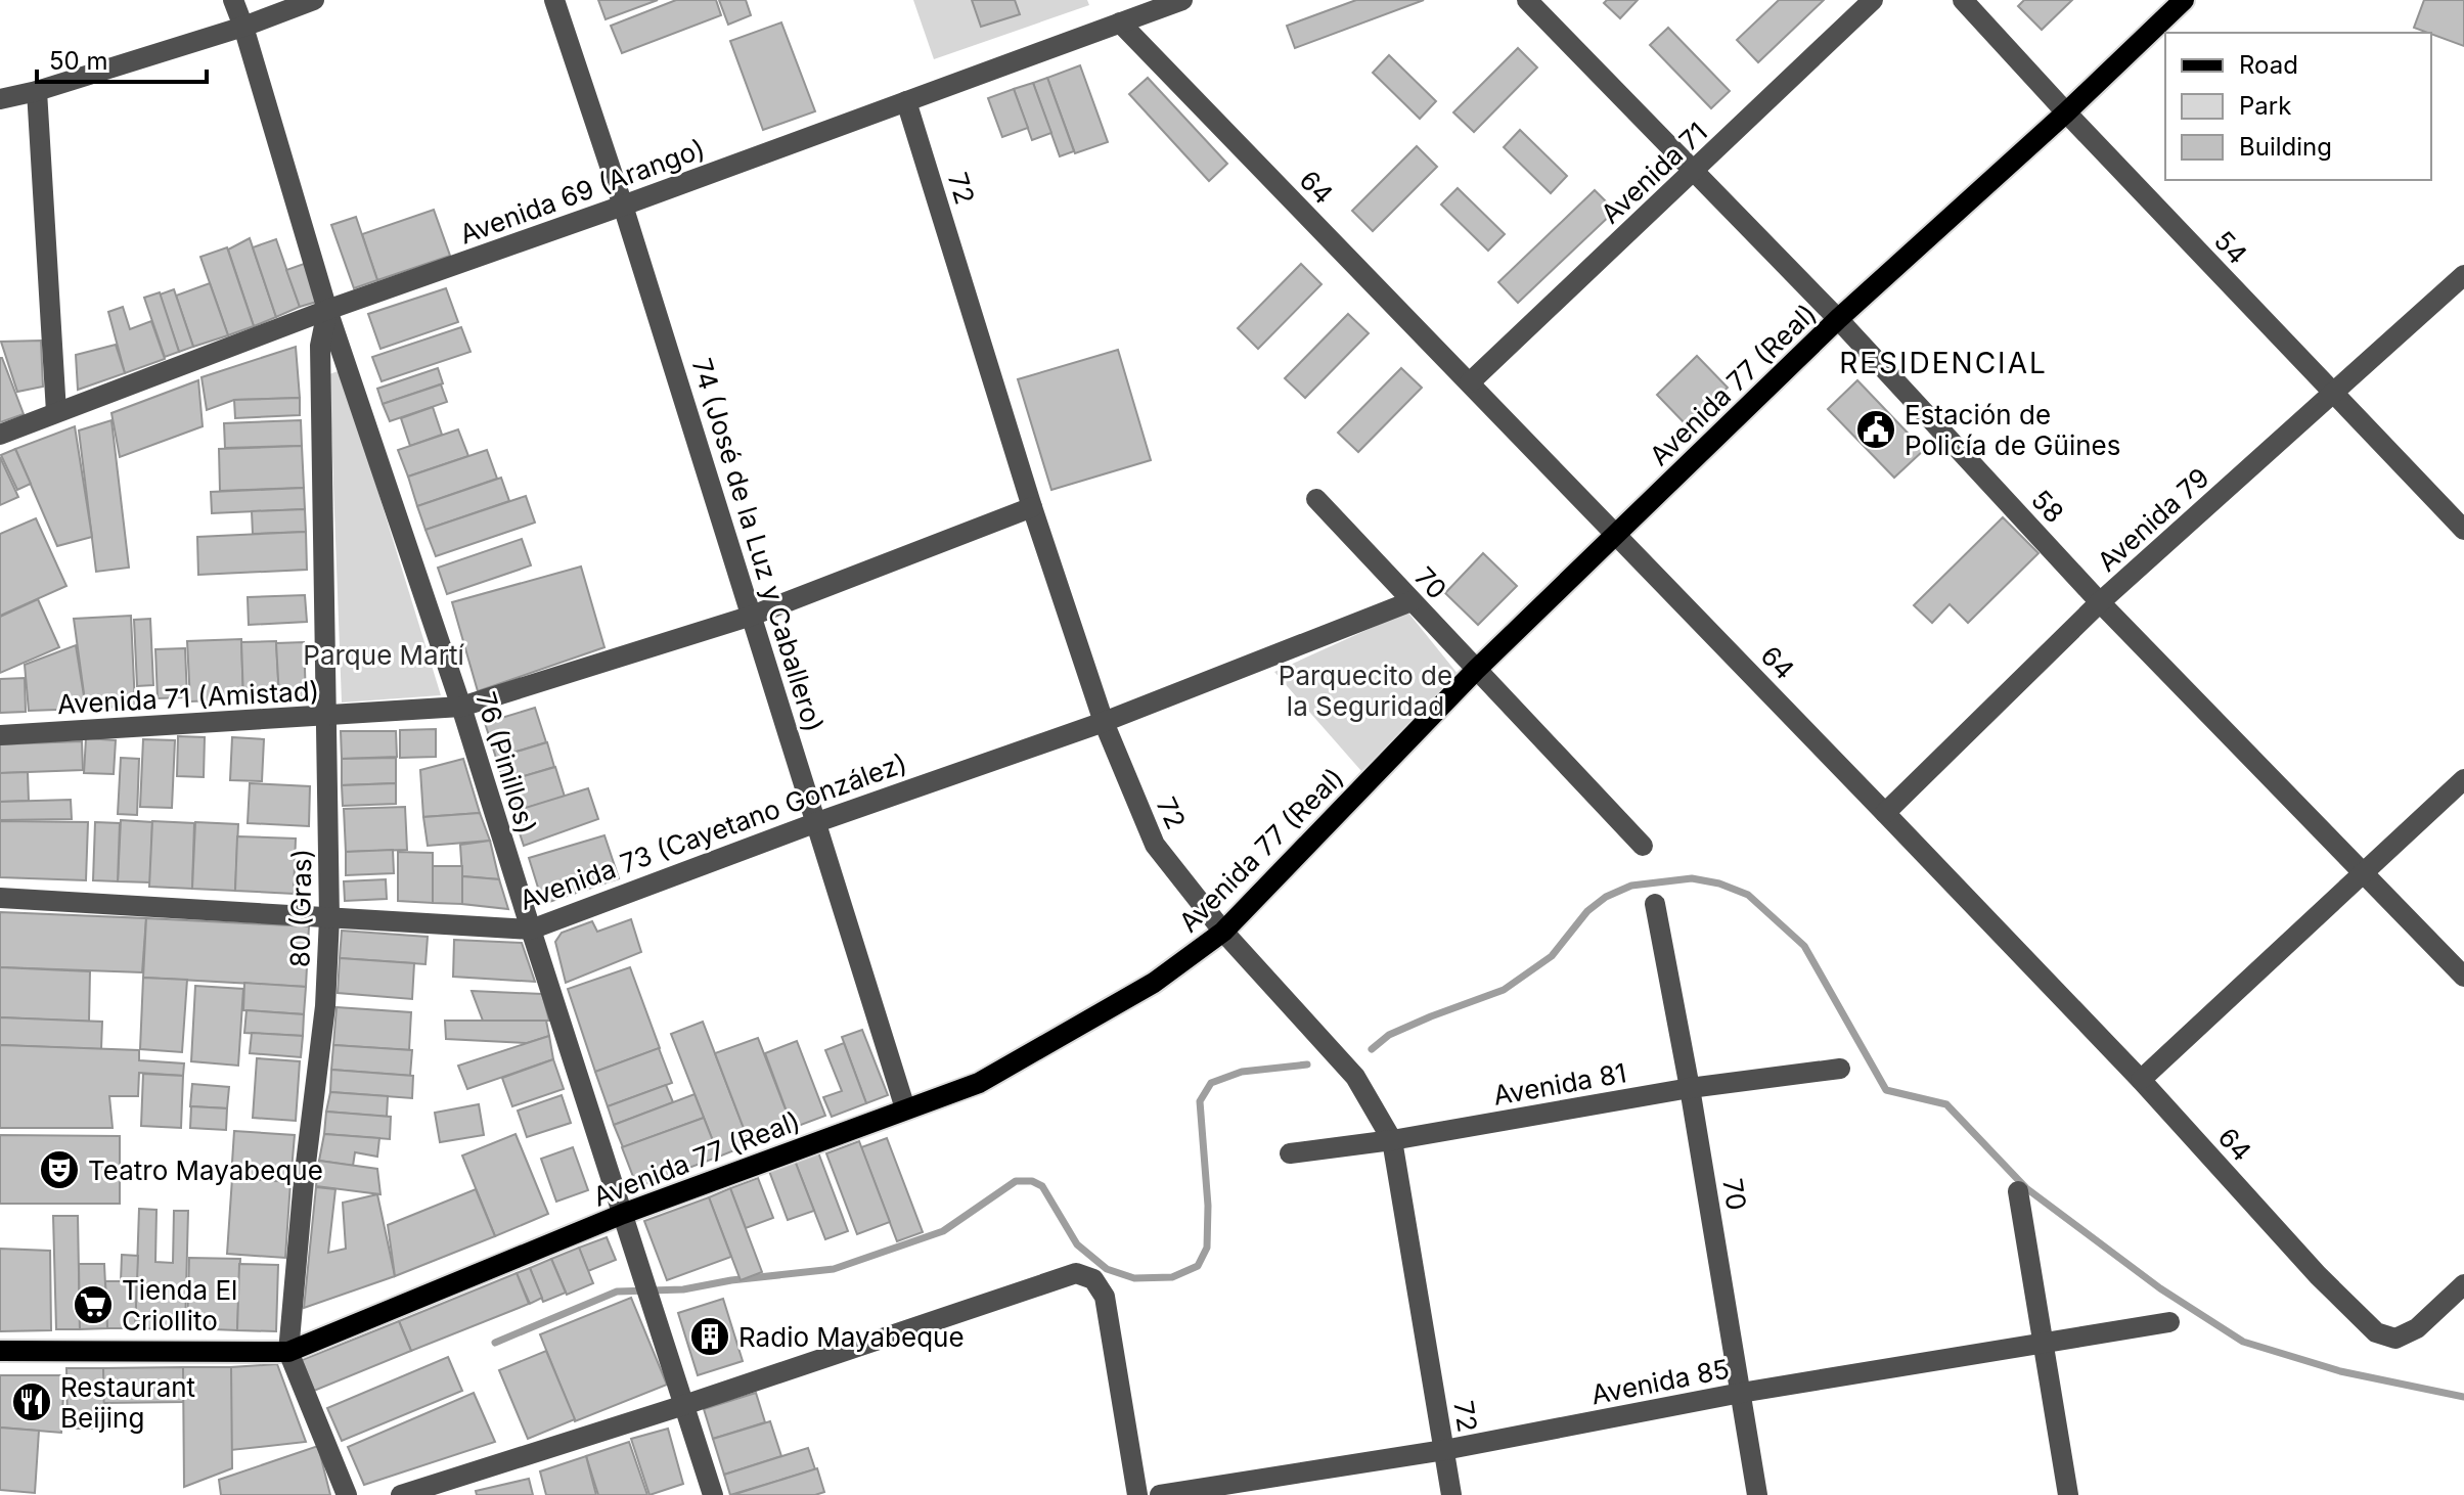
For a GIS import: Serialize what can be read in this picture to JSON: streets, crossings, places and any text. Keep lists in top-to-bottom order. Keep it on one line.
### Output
{"streets":{"main road":["Avenida 77 (Real)"],"street":["Avenida 71","64","72","Avenida 69 (Arango)","54","58","Avenida 79","74 (José de la Luz y Caballero)","70","Avenida 71 (Amistad)","76 (Pinillos)","Avenida 73 (Cayetano González)","80 (Gras)","Avenida 81","Avenida 85"]},"crossings":[["Avenida 71","64"],["Avenida 71","58"],["64","Avenida 69 (Arango)"],["64","Avenida 77 (Real)"],["64","Avenida 79"],["72","Avenida 69 (Arango)"],["72","Avenida 77 (Real)"],["72","Avenida 71 (Amistad)"],["72","Avenida 73 (Cayetano González)"],["72","Avenida 81"],["72","Avenida 85"],["Avenida 69 (Arango)","74 (José de la Luz y Caballero)"],["Avenida 69 (Arango)","76 (Pinillos)"],["Avenida 69 (Arango)","80 (Gras)"],["54","Avenida 77 (Real)"],["54","Avenida 79"],["Avenida 77 (Real)","58"],["Avenida 77 (Real)","74 (José de la Luz y Caballero)"],["Avenida 77 (Real)","70"],["Avenida 77 (Real)","76 (Pinillos)"],["Avenida 77 (Real)","80 (Gras)"],["58","Avenida 79"],["74 (José de la Luz y Caballero)","Avenida 71 (Amistad)"],["74 (José de la Luz y Caballero)","Avenida 73 (Cayetano González)"],["70","Avenida 73 (Cayetano González)"],["70","Avenida 81"],["70","Avenida 85"],["Avenida 71 (Amistad)","76 (Pinillos)"],["Avenida 71 (Amistad)","80 (Gras)"],["76 (Pinillos)","Avenida 73 (Cayetano González)"],["76 (Pinillos)","80 (Gras)"],["Avenida 73 (Cayetano González)","80 (Gras)"]],"districts":["RESIDENCIAL"],"parks":["Parque Martí","Parquecito de la Seguridad"],"places":{"public building":["Estación de Policía de Güines"],"theatre":["Teatro Mayabeque"],"supermarket":["Tienda El Criollito"],"building":["Radio Mayabeque"],"restaurant":["Restaurant Beijing"]},"legend":["Road","Park","Building"],"scale_bar":"50 m"}
